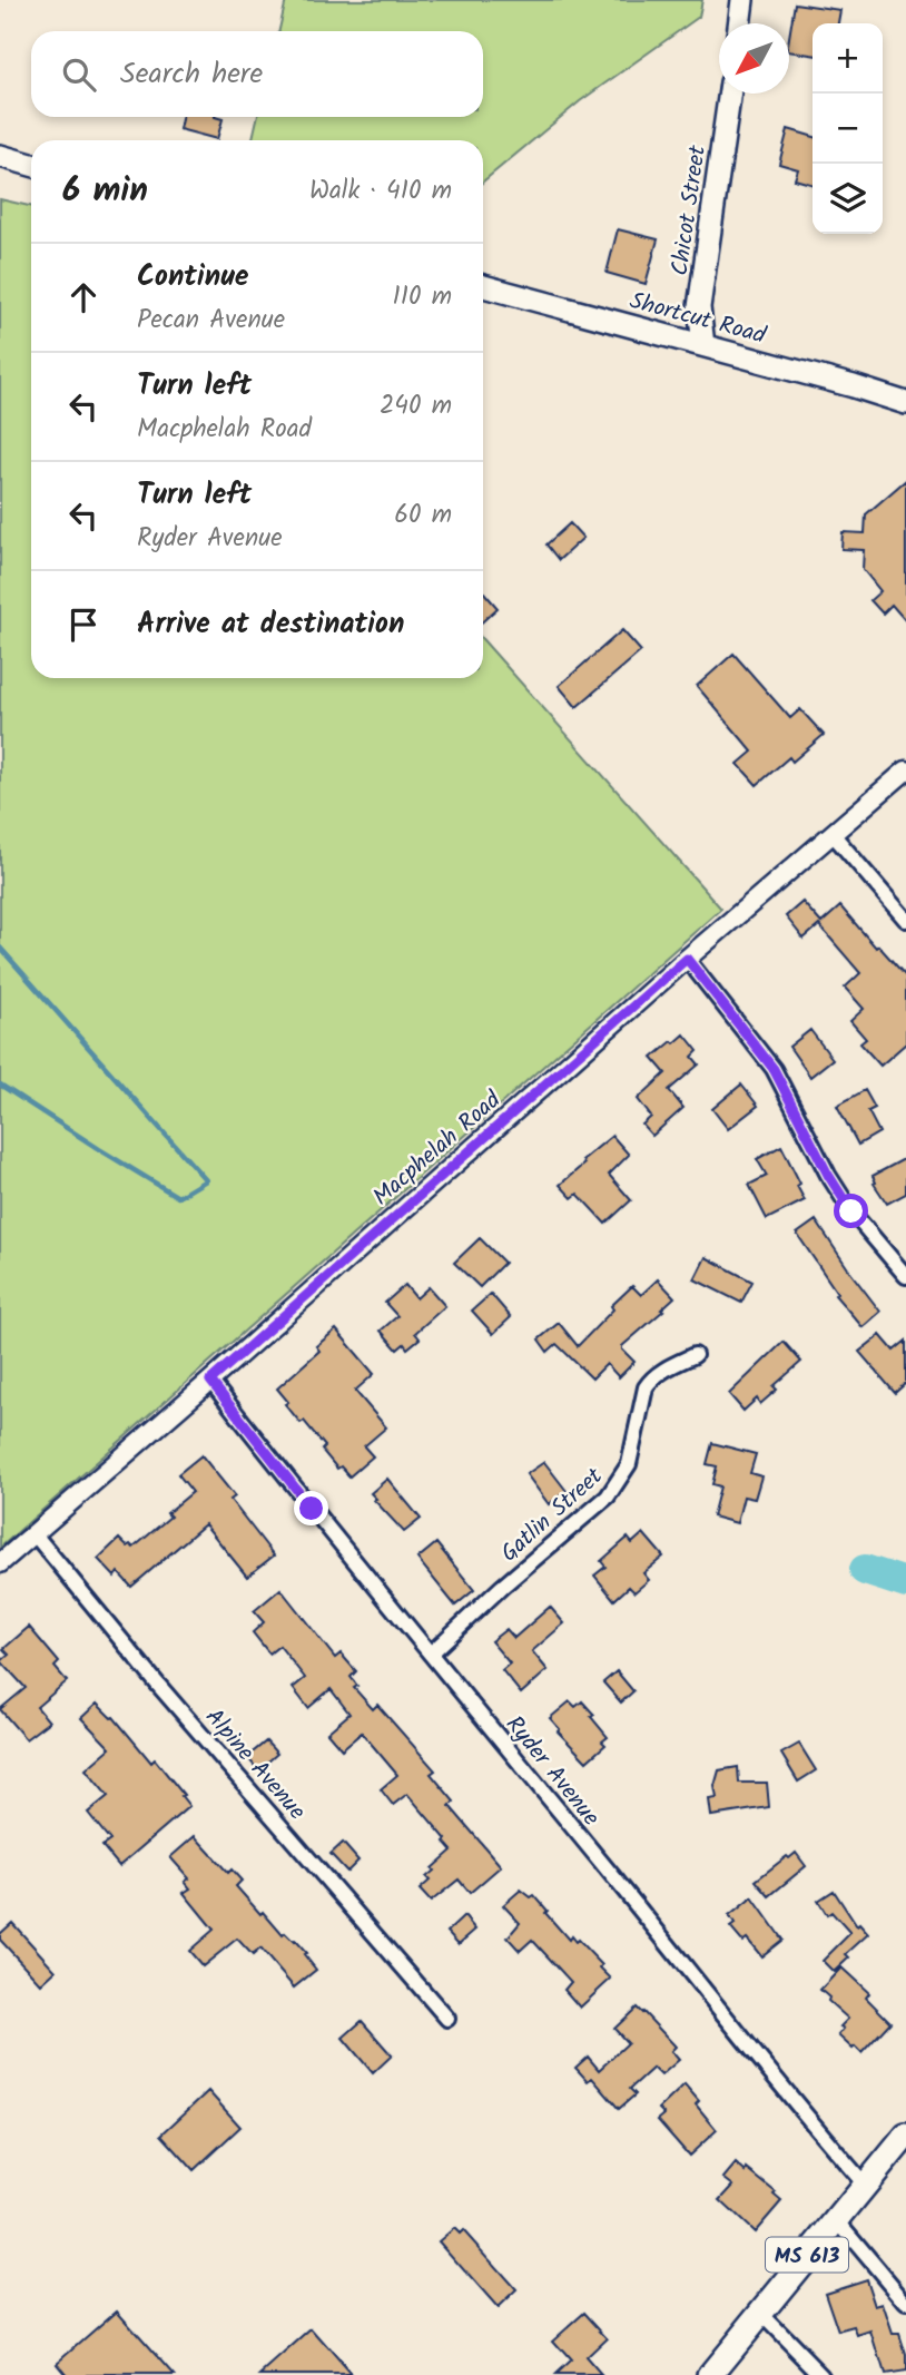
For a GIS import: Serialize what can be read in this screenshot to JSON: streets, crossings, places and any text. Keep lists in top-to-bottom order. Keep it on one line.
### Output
{"streets":{"main road":["Chicot Street","Shortcut Road","MS 613"],"street":["Macphelah Road","Gatlin Street","Alpine Avenue","Ryder Avenue"]},"crossings":[["Chicot Street","Shortcut Road"],["Macphelah Road","Alpine Avenue"],["Macphelah Road","Ryder Avenue"],["Gatlin Street","Ryder Avenue"],["Ryder Avenue","MS 613"]],"north":"bottom left","page":{"map_buttons":["+","−"],"search":"Search here","heading":["6 min","Walk · 410 m"],"list":[["Continue","Pecan Avenue","110 m"],["Turn left","Macphelah Road","240 m"],["Turn left","Ryder Avenue","60 m"],"Arrive at destination"]}}
